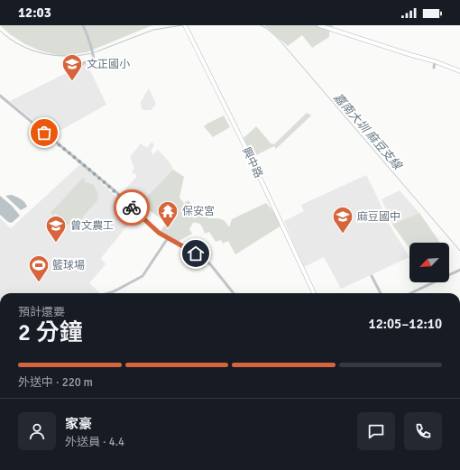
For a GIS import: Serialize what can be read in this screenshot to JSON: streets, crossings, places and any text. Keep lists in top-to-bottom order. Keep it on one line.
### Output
{"streets":{"main road":["興中路"]},"water":["嘉南大圳 麻豆支線"],"places":{"school or university":["文正國小","麻豆國中","曾文農工"],"temple":["保安宮"],"sports":["籃球場"]},"north":"bottom left","page":{"status":"12:03","heading":["2 分鐘","預計還要","12:05–12:10"],"panel":["家豪","外送員 · 4.4"],"bar":"外送中 · 220 m"}}
